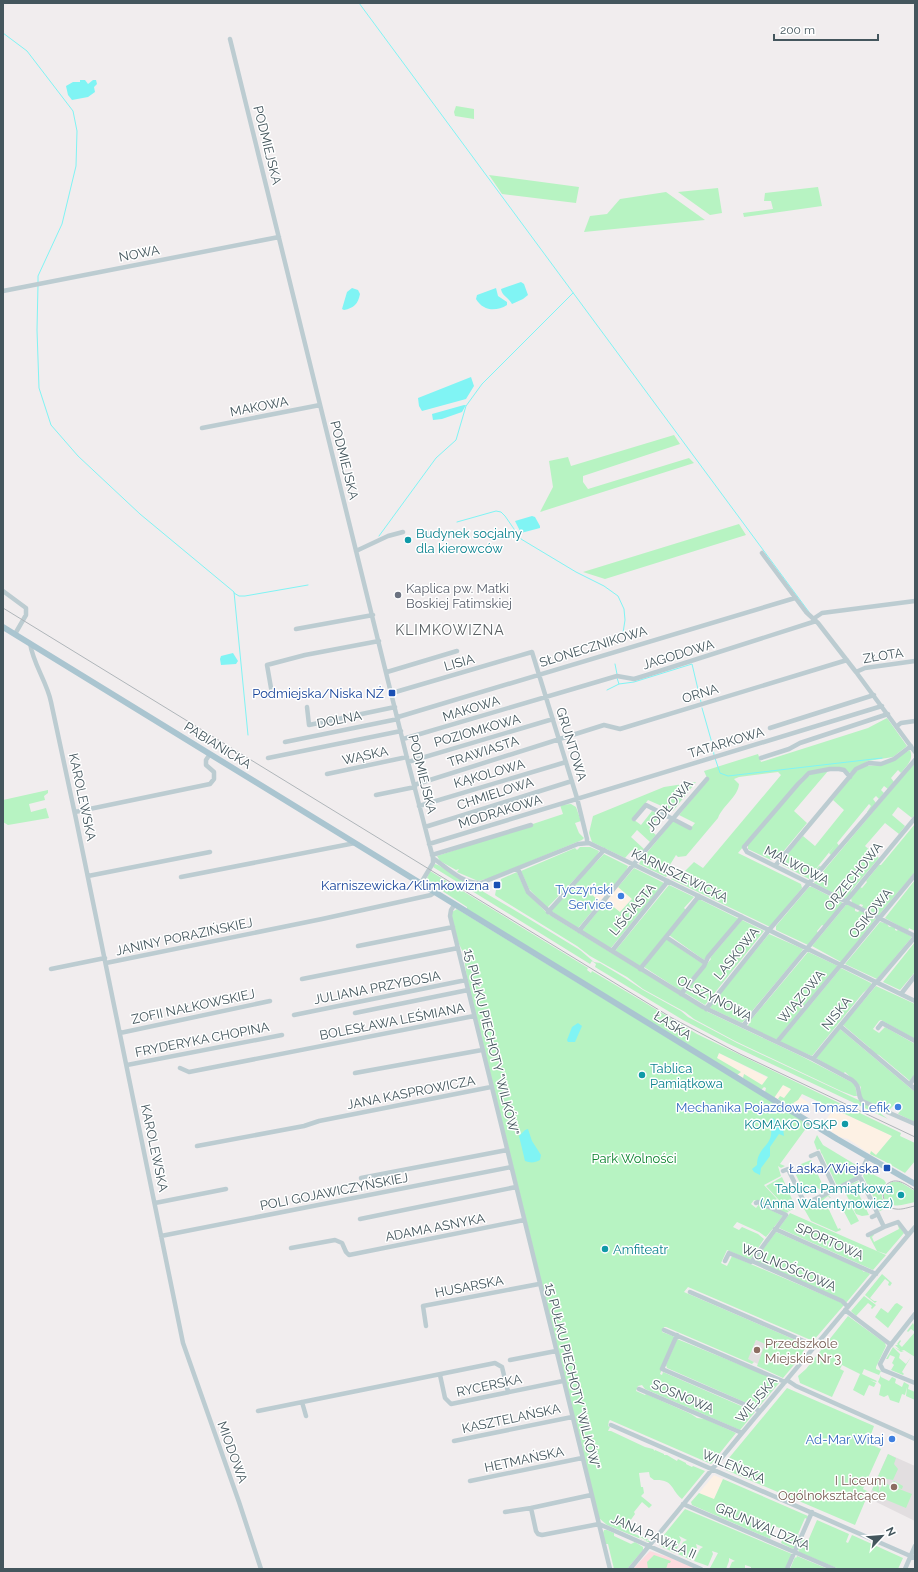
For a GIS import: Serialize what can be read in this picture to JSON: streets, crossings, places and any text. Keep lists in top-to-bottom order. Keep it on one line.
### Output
{"streets":{"main road":["PABIANICKA","ŁASKA"],"street":["PODMIEJSKA","NOWA","MAKOWA","SŁONECZNIKOWA","JAGODOWA","ZŁOTA","LISIA","ORNA","DOLNA","POZIOMKOWA","TATARKOWA","GRUNTOWA","TRAWIASTA","WĄSKA","KĄKOLOWA","CHMIELOWA","KAROLEWSKA","JODŁOWA","MODRAKOWA","MALWOWA","KARNISZEWICKA","ORZECHOWA","LIŚCIASTA","OSIKOWA","JANINY PORAZIŃSKIEJ","LASKOWA","JULIANA PRZYBOSIA","WIĄZOWA","OLSZYNOWA","ZOFII NAŁKOWSKIEJ","NISKA","BOLESŁAWA LEŚMIANA","FRYDERYKA CHOPINA","15 PUŁKU PIECHOTY \"WILKÓW\"","JANA KASPROWICZA","POLI GOJAWICZYŃSKIEJ","ADAMA ASNYKA","SPORTOWA","WOLNOŚCIOWA","HUSARSKA","RYCERSKA","SOSNOWA","WIEJSKA","KASZTELAŃSKA","MIODOWA","HETMAŃSKA","WILEŃSKA","GRUNWALDZKA","JANA PAWŁA II"]},"crossings":[["PODMIEJSKA","NOWA"],["PODMIEJSKA","MAKOWA"],["PODMIEJSKA","SŁONECZNIKOWA"],["PODMIEJSKA","LISIA"],["PODMIEJSKA","DOLNA"],["PODMIEJSKA","POZIOMKOWA"],["PODMIEJSKA","TRAWIASTA"],["PODMIEJSKA","WĄSKA"],["PODMIEJSKA","KĄKOLOWA"],["PODMIEJSKA","CHMIELOWA"],["PODMIEJSKA","MODRAKOWA"],["MAKOWA","JAGODOWA"],["MAKOWA","GRUNTOWA"],["SŁONECZNIKOWA","DOLNA"],["SŁONECZNIKOWA","GRUNTOWA"],["JAGODOWA","GRUNTOWA"],["LISIA","GRUNTOWA"],["ORNA","GRUNTOWA"],["ORNA","TRAWIASTA"],["POZIOMKOWA","GRUNTOWA"],["POZIOMKOWA","WĄSKA"],["TATARKOWA","GRUNTOWA"],["TATARKOWA","MODRAKOWA"],["GRUNTOWA","TRAWIASTA"],["GRUNTOWA","KĄKOLOWA"],["GRUNTOWA","CHMIELOWA"],["GRUNTOWA","MODRAKOWA"],["GRUNTOWA","KARNISZEWICKA"],["PABIANICKA","KAROLEWSKA"],["PABIANICKA","ŁASKA"],["KAROLEWSKA","JANINY PORAZIŃSKIEJ"],["KAROLEWSKA","ZOFII NAŁKOWSKIEJ"],["KAROLEWSKA","FRYDERYKA CHOPINA"],["KAROLEWSKA","POLI GOJAWICZYŃSKIEJ"],["KAROLEWSKA","MIODOWA"],["JODŁOWA","KARNISZEWICKA"],["JODŁOWA","OLSZYNOWA"],["MALWOWA","ORZECHOWA"],["MALWOWA","OSIKOWA"],["MALWOWA","LASKOWA"],["MALWOWA","NISKA"],["KARNISZEWICKA","ORZECHOWA"],["KARNISZEWICKA","LIŚCIASTA"],["KARNISZEWICKA","OSIKOWA"],["KARNISZEWICKA","LASKOWA"],["KARNISZEWICKA","WIĄZOWA"],["KARNISZEWICKA","NISKA"],["ORZECHOWA","OLSZYNOWA"],["LIŚCIASTA","OLSZYNOWA"],["OSIKOWA","WIĄZOWA"],["JANINY PORAZIŃSKIEJ","ŁASKA"],["LASKOWA","OLSZYNOWA"],["JULIANA PRZYBOSIA","15 PUŁKU PIECHOTY \"WILKÓW\""],["WIĄZOWA","OLSZYNOWA"],["OLSZYNOWA","NISKA"],["BOLESŁAWA LEŚMIANA","15 PUŁKU PIECHOTY \"WILKÓW\""],["ŁASKA","15 PUŁKU PIECHOTY \"WILKÓW\""],["15 PUŁKU PIECHOTY \"WILKÓW\"","JANA KASPROWICZA"],["15 PUŁKU PIECHOTY \"WILKÓW\"","POLI GOJAWICZYŃSKIEJ"],["15 PUŁKU PIECHOTY \"WILKÓW\"","ADAMA ASNYKA"],["15 PUŁKU PIECHOTY \"WILKÓW\"","HUSARSKA"],["15 PUŁKU PIECHOTY \"WILKÓW\"","RYCERSKA"],["15 PUŁKU PIECHOTY \"WILKÓW\"","KASZTELAŃSKA"],["15 PUŁKU PIECHOTY \"WILKÓW\"","HETMAŃSKA"],["15 PUŁKU PIECHOTY \"WILKÓW\"","JANA PAWŁA II"],["SPORTOWA","WIEJSKA"],["WOLNOŚCIOWA","WIEJSKA"],["SOSNOWA","WIEJSKA"],["WIEJSKA","WILEŃSKA"],["WIEJSKA","GRUNWALDZKA"],["WIEJSKA","JANA PAWŁA II"]],"districts":["KLIMKOWIZNA"],"parks":["Park Wolności"],"places":{"other":["Budynek socjalny dla kierowców","Kaplica pw. Matki Boskiej Fatimskiej","Tyczyński Service","Tablica Pamiątkowa","Mechanika Pojazdowa Tomasz Lefik","KOMAKO OSKP","Tablica Pamiątkowa (Anna Walentynowicz)","Amfiteatr","Przedszkole Miejskie Nr 3","Ad-Mar Witaj","I Liceum Ogólnokształcące"],"transit":["Podmiejska/Niska NŻ","Karniszewicka/Klimkowizna","Łaska/Wiejska"]},"scale_bar":"200 m","north":"top right"}
